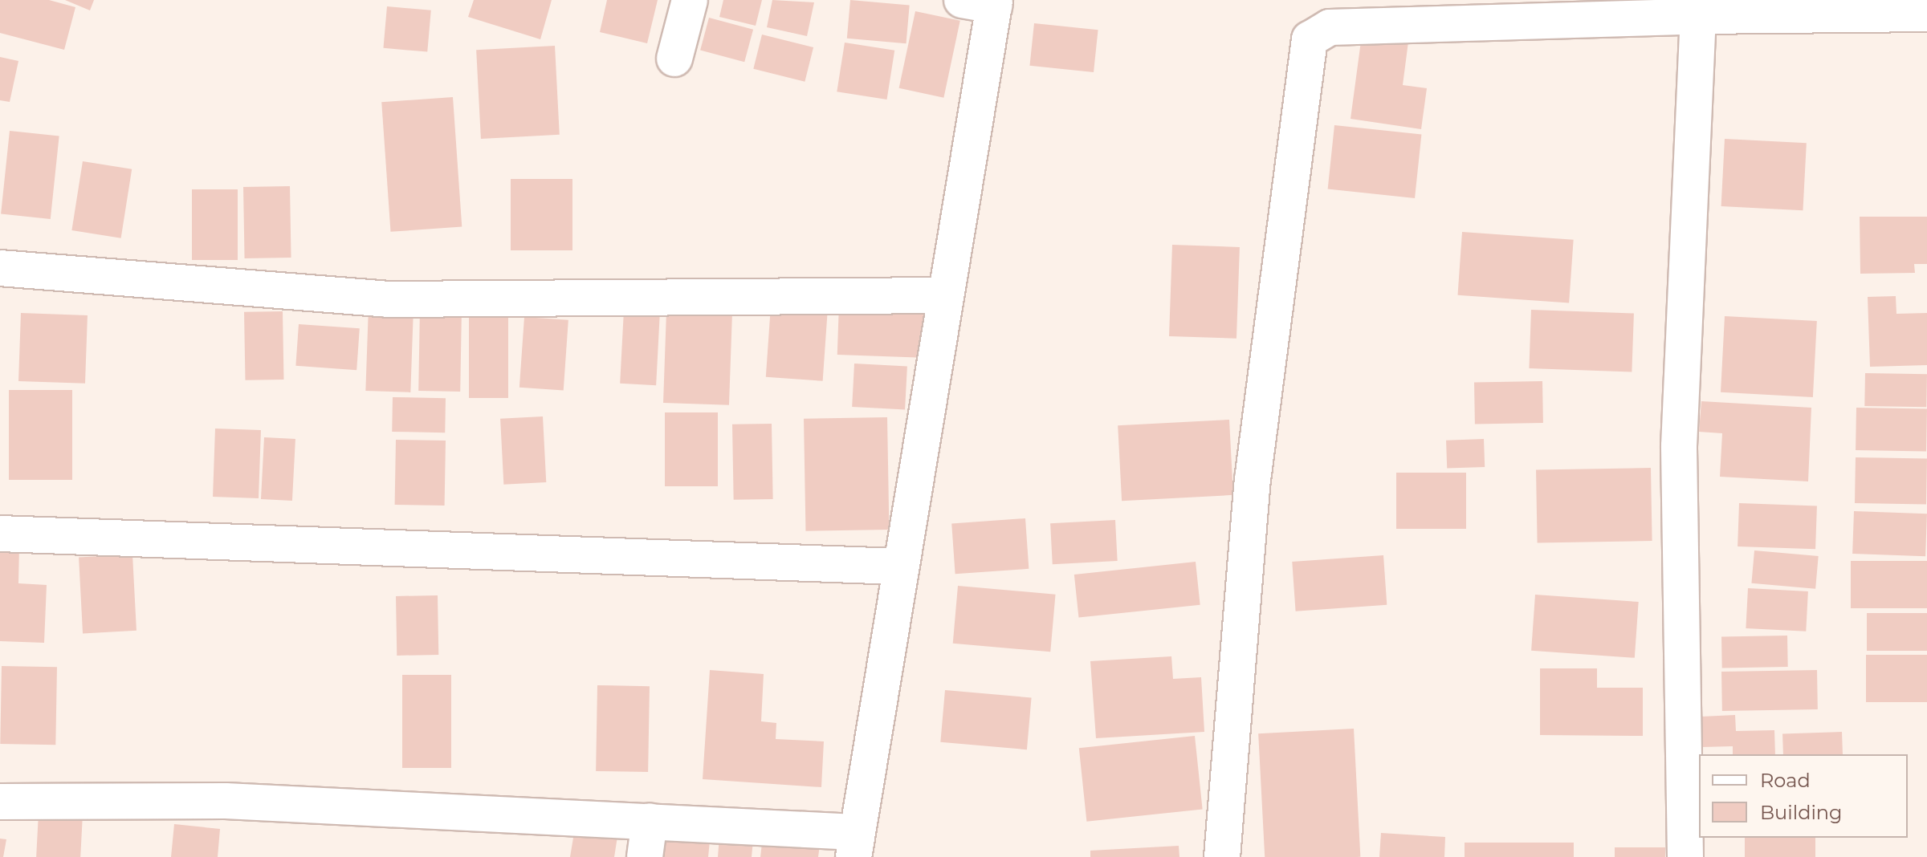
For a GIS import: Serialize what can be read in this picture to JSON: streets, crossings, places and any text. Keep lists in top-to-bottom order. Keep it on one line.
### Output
{"legend":["Road","Building"]}
